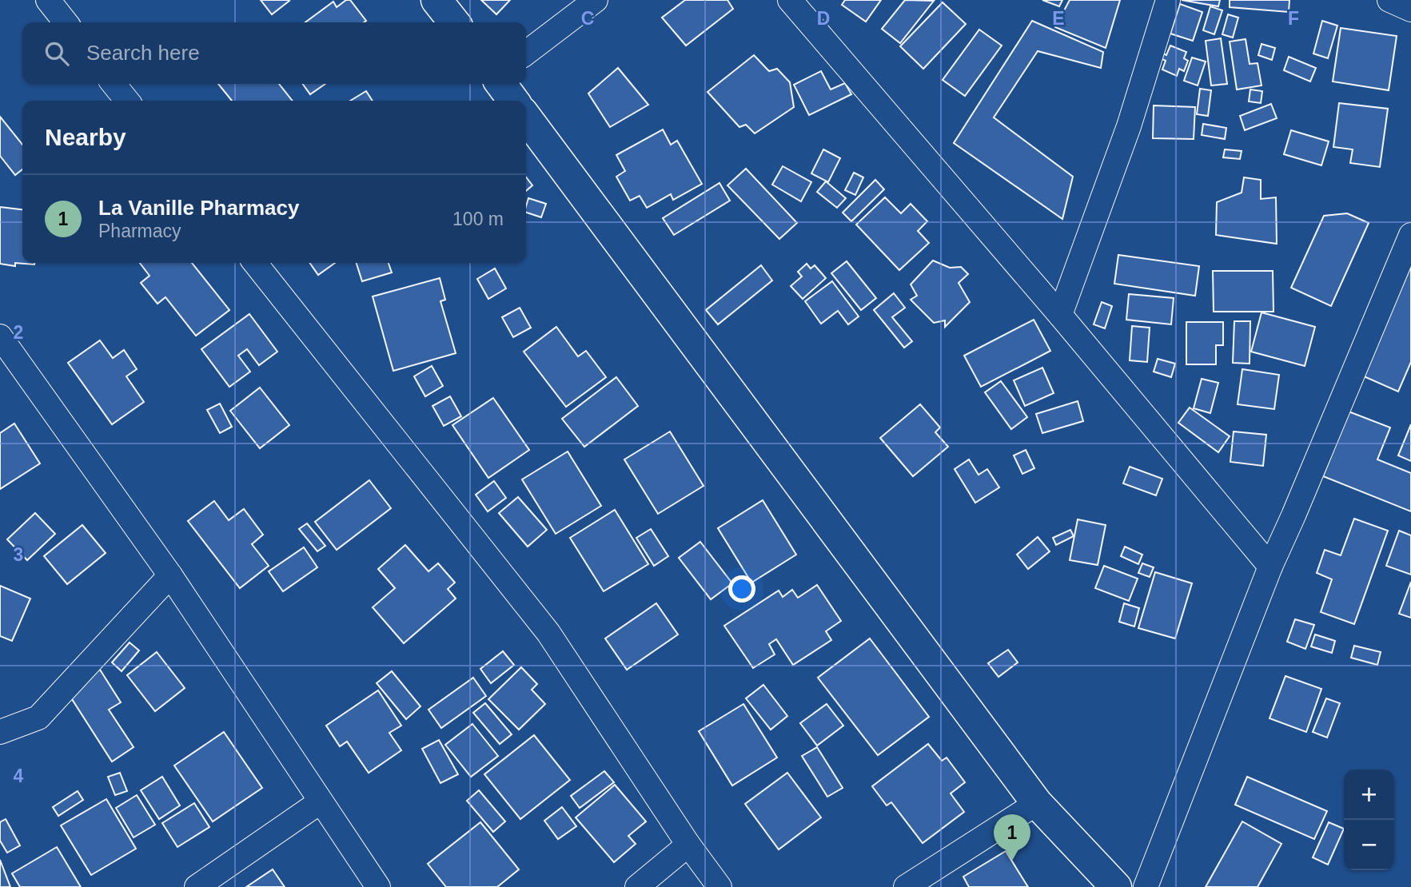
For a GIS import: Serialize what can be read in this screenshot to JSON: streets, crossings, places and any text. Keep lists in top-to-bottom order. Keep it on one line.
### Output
{"page":{"search":"Search here","heading":"Nearby","list":[{"mark":"1","name":"La Vanille Pharmacy","note":"Pharmacy","value":"100 m"}],"map_buttons":["+","−"],"pins":"1"},"grid":{"columns":["C","D","E","F"],"rows":["2","3","4"]}}
